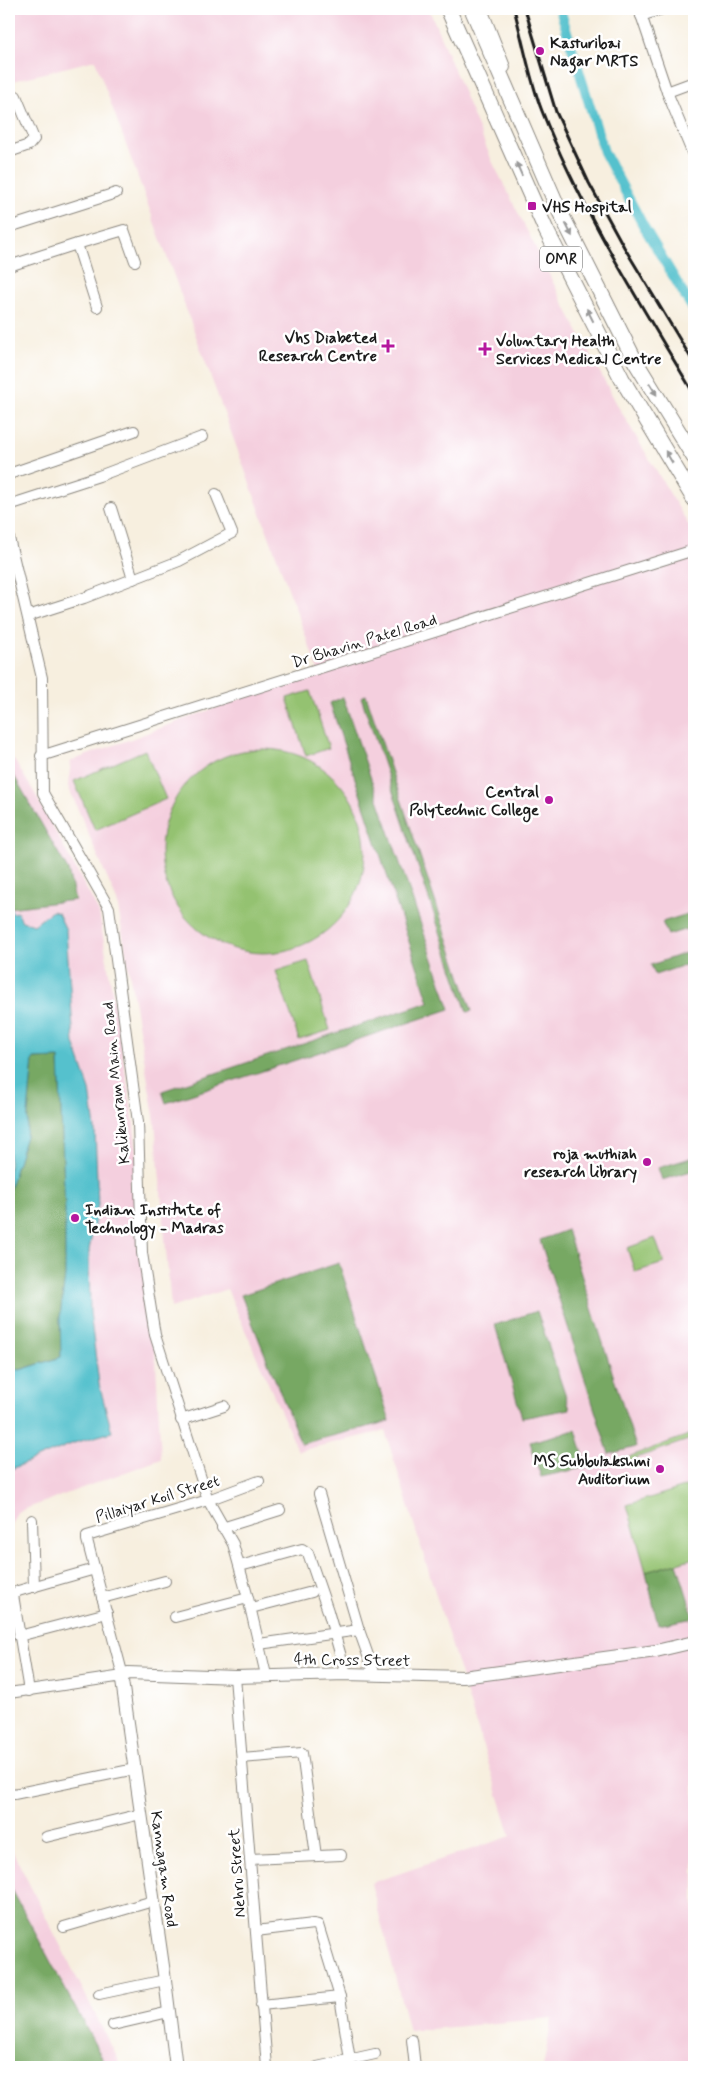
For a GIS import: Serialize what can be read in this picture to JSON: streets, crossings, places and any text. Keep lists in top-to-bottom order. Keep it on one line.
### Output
{"streets":{"main road":["OMR"],"street":["Dr Bhavin Patel Road","Kalikunram Main Road","Pillaiyar Koil Street","4th Cross Street","Kannagam Road","Nehru Street"]},"crossings":[["Dr Bhavin Patel Road","Kalikunram Main Road"],["Kalikunram Main Road","Pillaiyar Koil Street"],["Kalikunram Main Road","4th Cross Street"],["Pillaiyar Koil Street","4th Cross Street"],["Pillaiyar Koil Street","Kannagam Road"],["4th Cross Street","Kannagam Road"],["4th Cross Street","Nehru Street"]],"places":{"other":["Kasturibai Nagar MRTS","Central Polytechnic College","roja muthiah research library","Indian Institute of Technology - Madras","MS Subbulakshmi Auditorium"],"transit":["VHS Hospital"],"health":["Vhs Diabeted Research Centre","Voluntary Health Services Medical Centre"]}}
